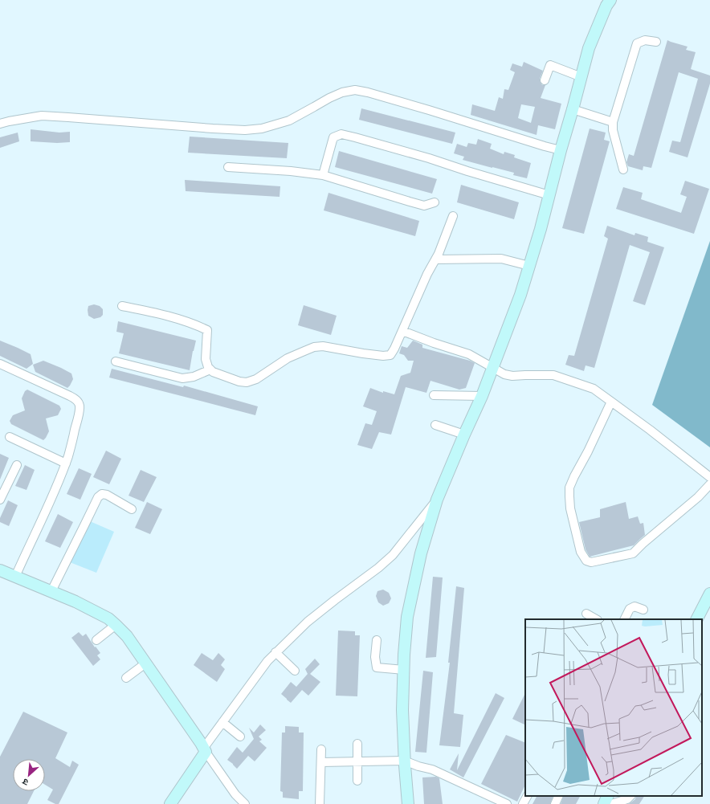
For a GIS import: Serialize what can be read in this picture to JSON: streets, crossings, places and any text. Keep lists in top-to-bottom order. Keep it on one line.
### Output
{"north":"bottom left"}
